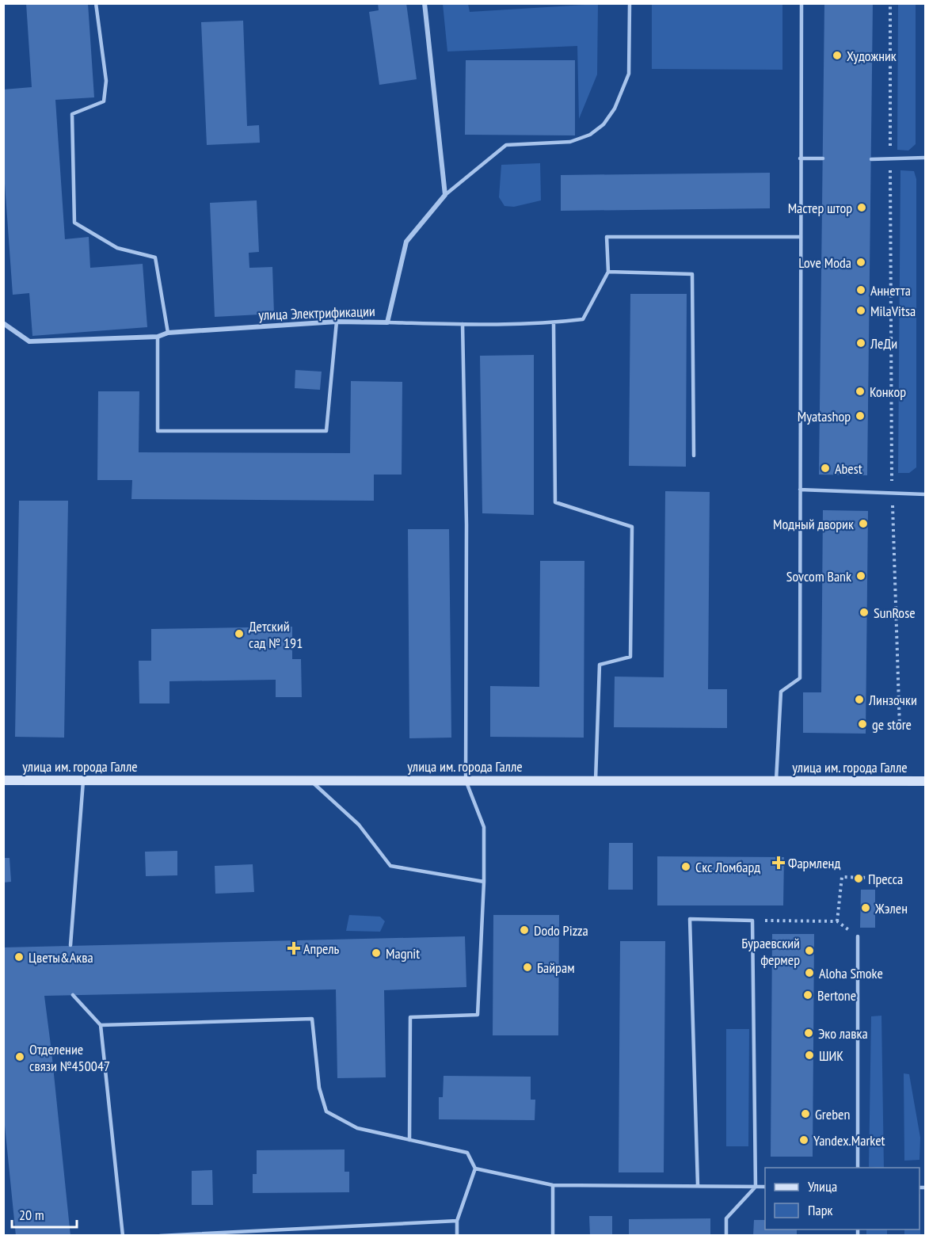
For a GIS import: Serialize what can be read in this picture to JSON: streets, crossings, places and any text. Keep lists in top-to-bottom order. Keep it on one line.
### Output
{"streets":{"main road":["улица им. города Галле"],"street":["улица Электрификации"]},"places":{"other":["Художник","Мастер штор","Love Moda","Аннетта","MilaVitsa","ЛеДи","Конкор","Myatashop","Abest","Модный дворик","Sovcom Bank","SunRose","Детский сад № 191","Линзочки","ge store","Скс Ломбард","Пресса","Жэлен","Dodo Pizza","Бураевский фермер","Magnit","Цветы&Аква","Байрам","Aloha Smoke","Bertone","Эко лавка","ШИК","Отделение связи №450047","Greben","Yandex.Market"],"health":["Фармленд","Апрель"]},"legend":["Улица","Парк"],"scale_bar":"20 m"}
